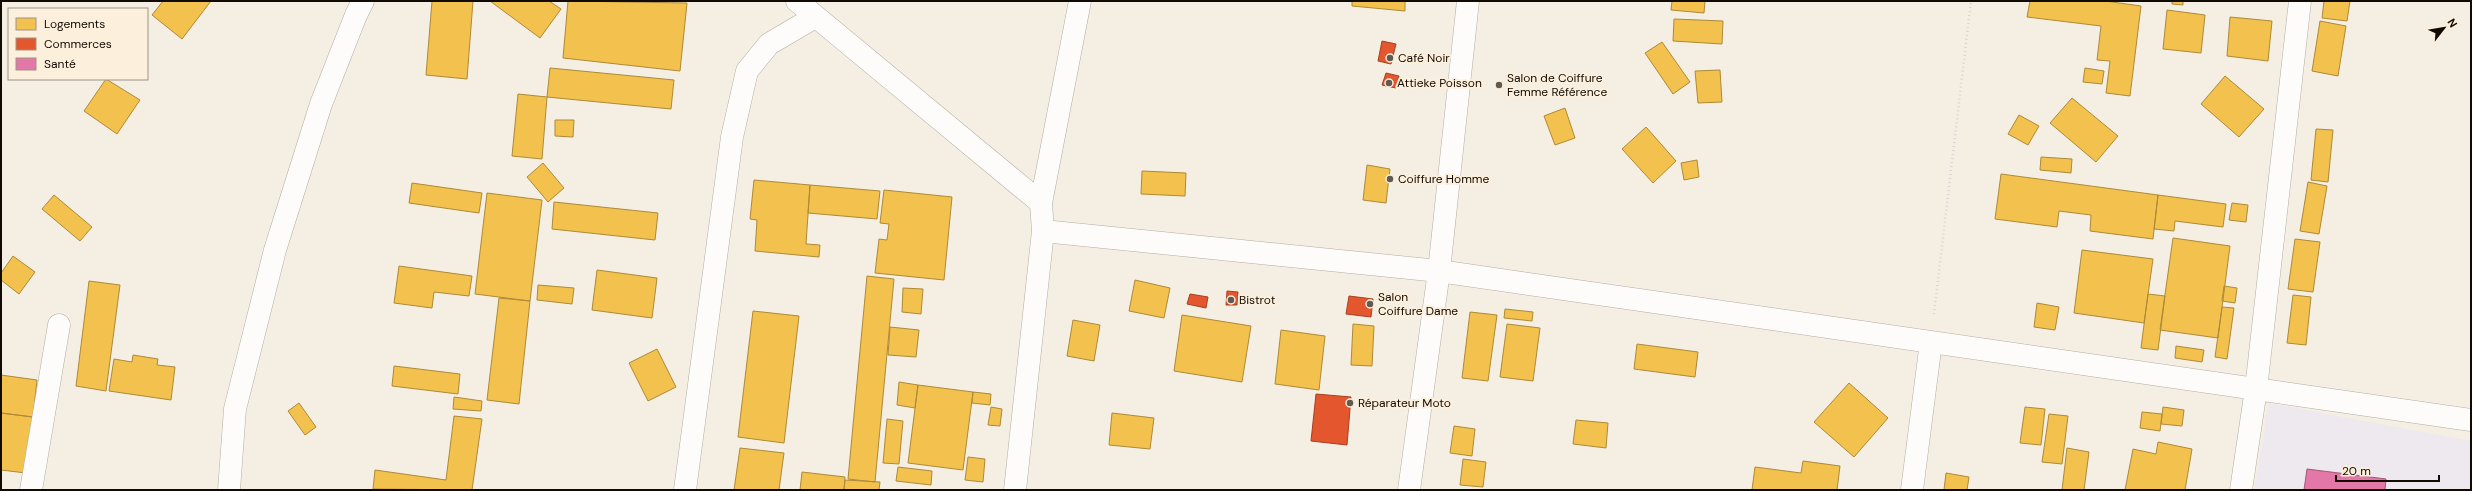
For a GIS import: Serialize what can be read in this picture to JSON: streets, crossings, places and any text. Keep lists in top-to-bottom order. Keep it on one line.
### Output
{"places":["Café Noir","Attieke Poisson","Salon de Coiffure Femme Référence","Coiffure Homme","Bistrot","Salon Coiffure Dame","Réparateur Moto"],"legend":["Logements","Commerces","Santé"],"scale_bar":"20 m","north":"top right"}
